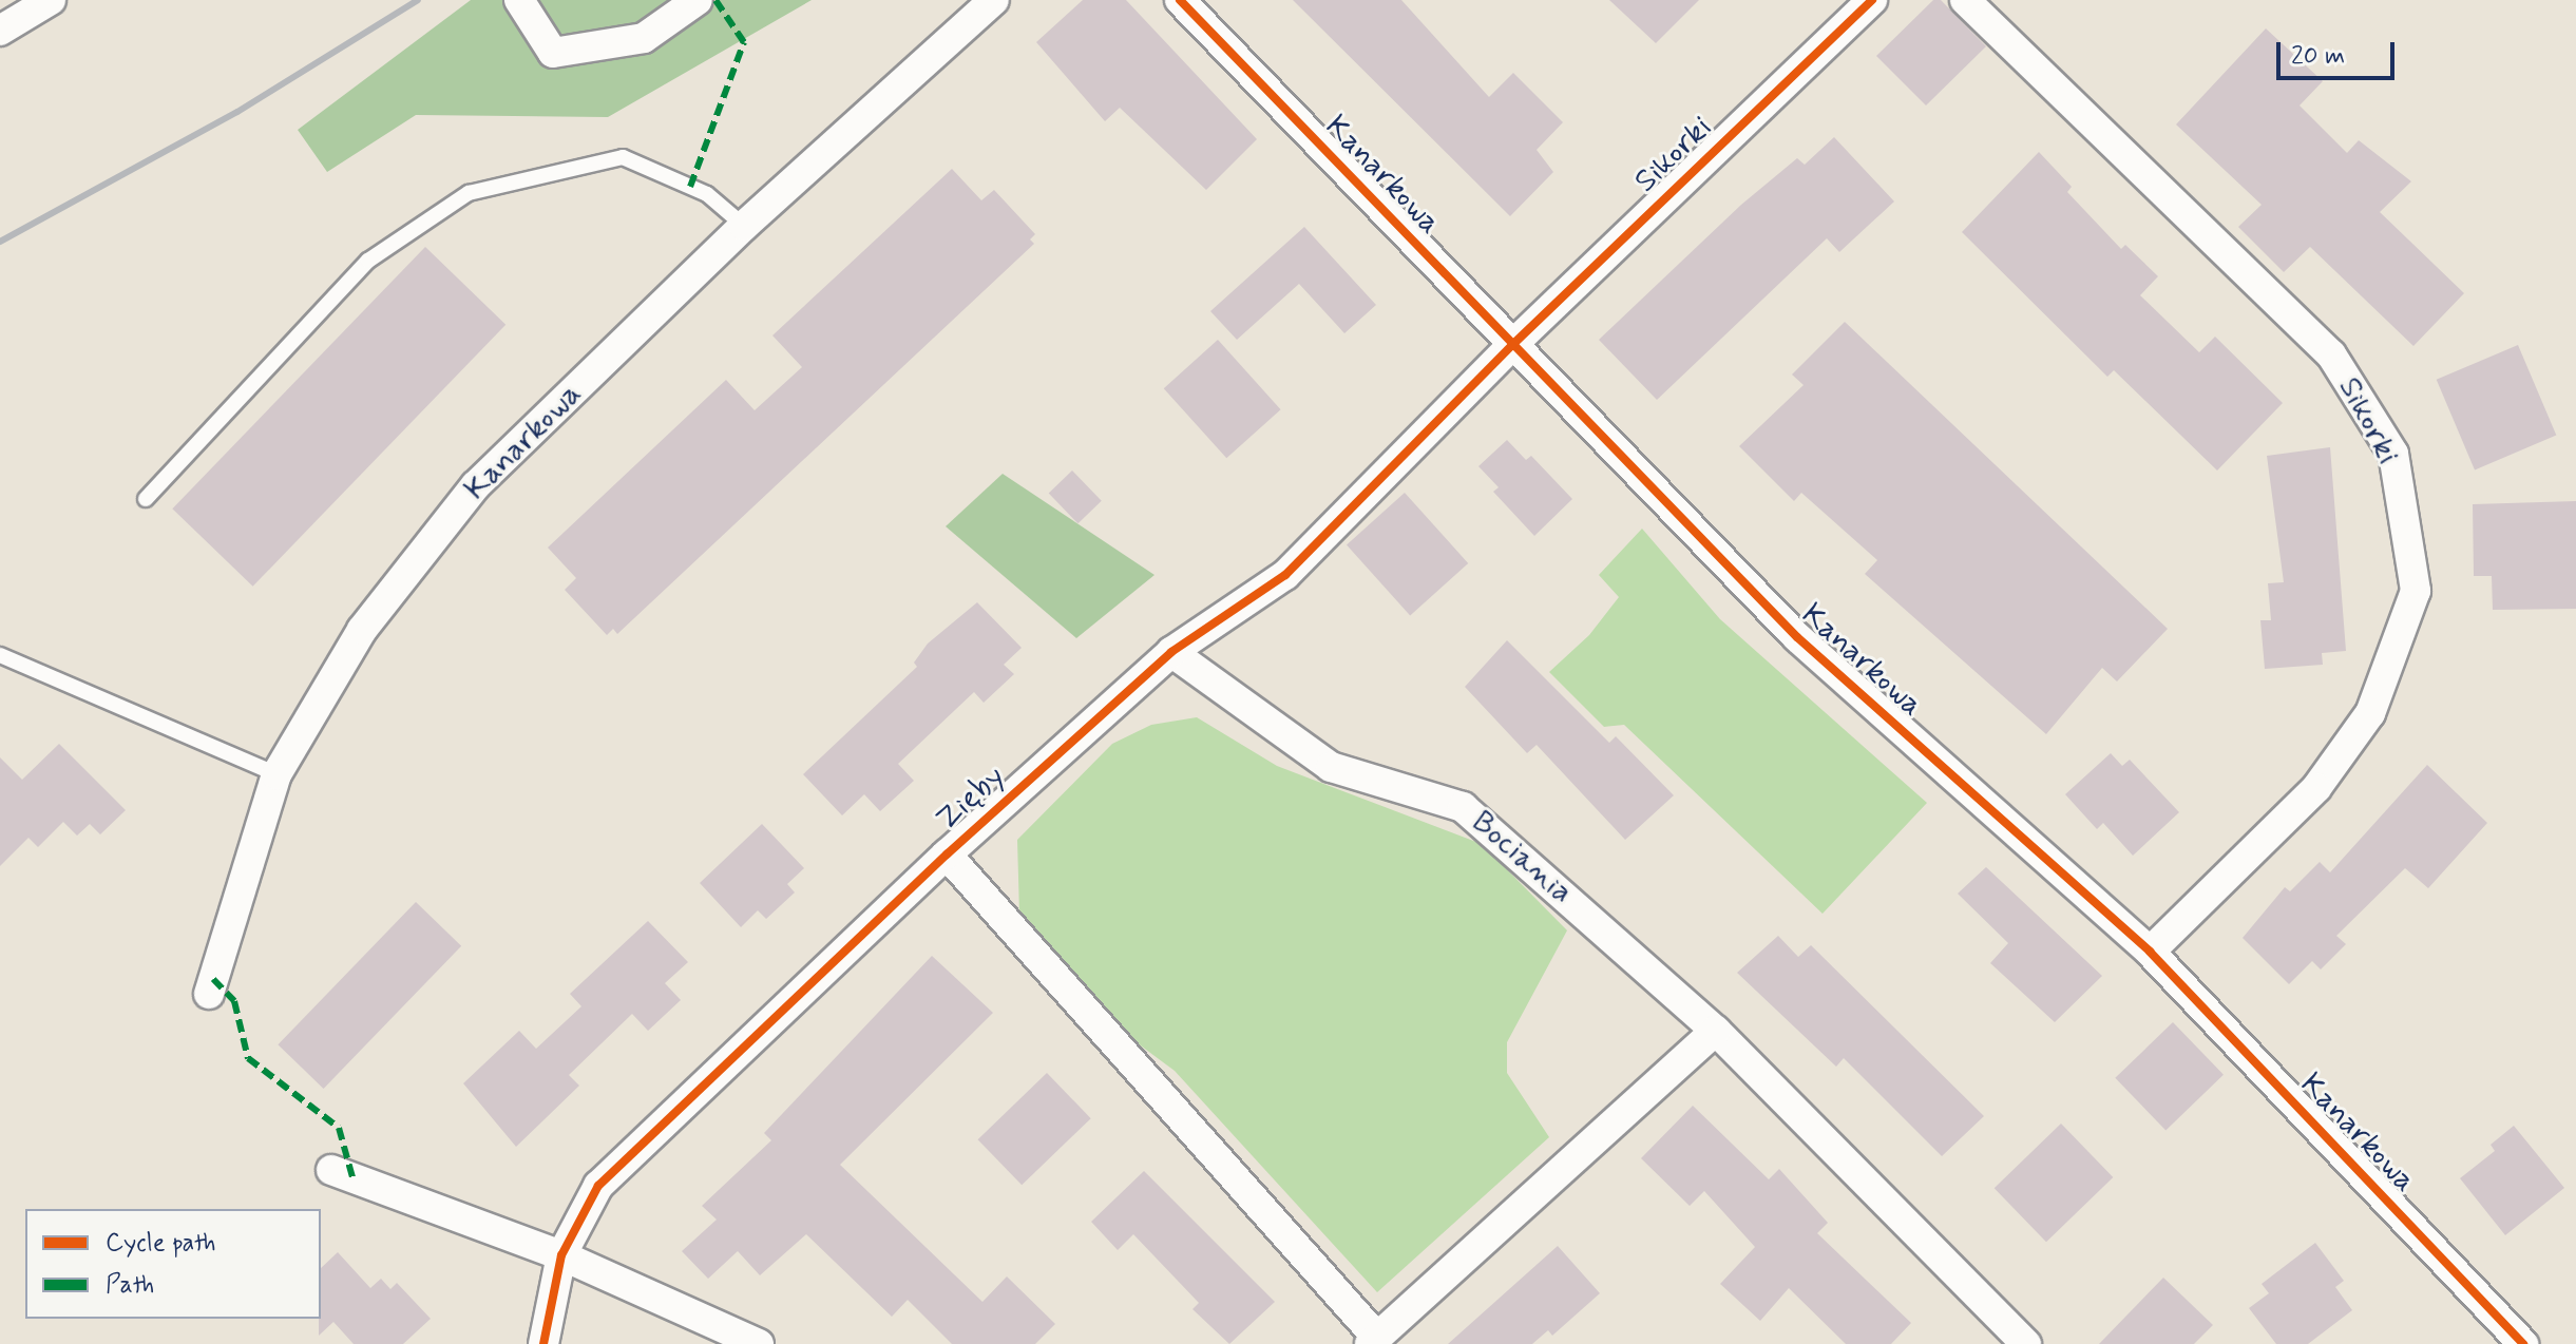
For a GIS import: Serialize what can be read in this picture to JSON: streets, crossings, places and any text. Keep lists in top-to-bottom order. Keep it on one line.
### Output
{"streets":{"street":["Sikorki","Kanarkowa","Zięby","Bociania"]},"crossings":[["Sikorki","Kanarkowa"],["Sikorki","Zięby"],["Kanarkowa","Zięby"],["Zięby","Bociania"]],"legend":["Cycle path","Path"],"scale_bar":"20 m"}
